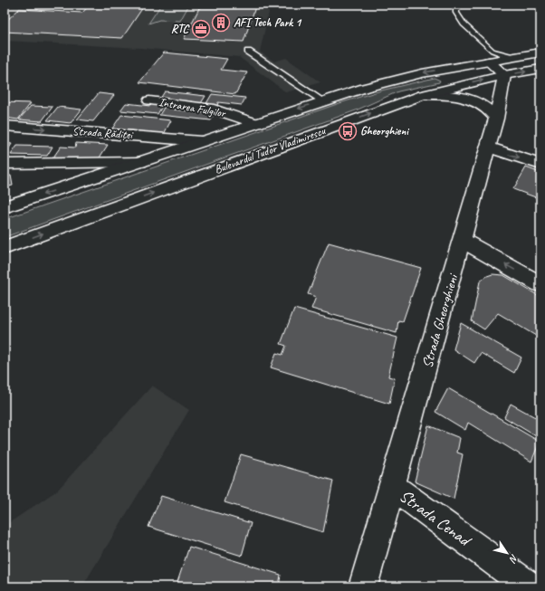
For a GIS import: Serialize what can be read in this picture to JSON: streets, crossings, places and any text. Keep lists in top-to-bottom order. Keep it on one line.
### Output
{"streets":{"street":["Intrarea Fulgilor","Strada Rădiței","Bulevardul Tudor Vladimirescu","Strada Gheorghieni","Strada Cenad"]},"crossings":[["Intrarea Fulgilor","Bulevardul Tudor Vladimirescu"],["Strada Rădiței","Bulevardul Tudor Vladimirescu"],["Bulevardul Tudor Vladimirescu","Strada Gheorghieni"],["Strada Gheorghieni","Strada Cenad"]],"places":{"building":["AFI Tech Park 1"],"office":["RTC"],"bus stop":["Gheorghieni"]},"north":"bottom right"}
